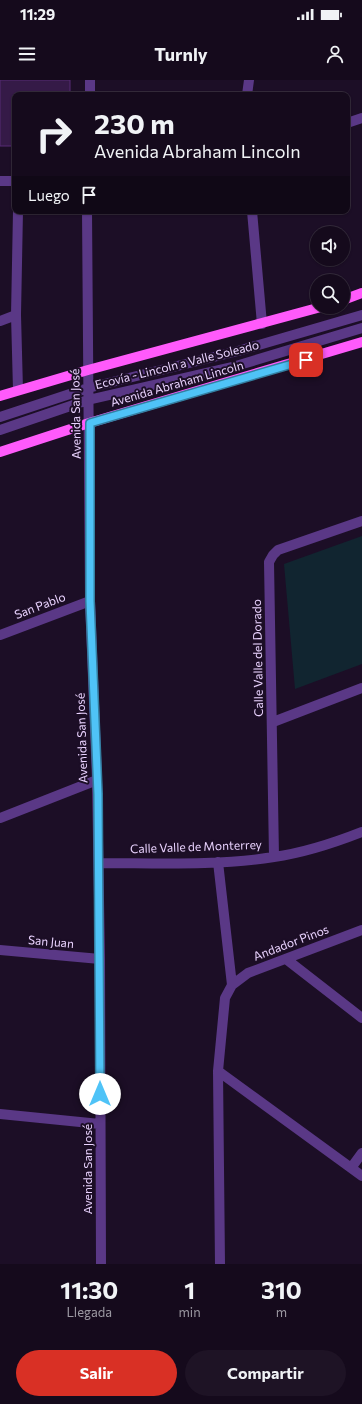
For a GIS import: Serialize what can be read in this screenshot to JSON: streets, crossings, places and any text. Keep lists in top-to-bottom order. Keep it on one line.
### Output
{"streets":{"main road":["Avenida Abraham Lincoln"],"street":["Ecovía - Lincoln a Valle Soleado","Avenida San José","San Pablo","Calle Valle del Dorado","Calle Valle de Monterrey","San Juan","Andador Pinos"]},"crossings":[["Ecovía - Lincoln a Valle Soleado","Avenida San José"],["Avenida Abraham Lincoln","Avenida San José"],["Avenida San José","San Pablo"],["Avenida San José","Calle Valle de Monterrey"],["Avenida San José","San Juan"],["Calle Valle del Dorado","Calle Valle de Monterrey"]],"page":{"status":"11:29","header":"Turnly","turn":["230 m","Avenida Abraham Lincoln"],"then":"Luego","eta":["11:30","Llegada","1","min","310","m"],"buttons":["Salir","Compartir"]}}
